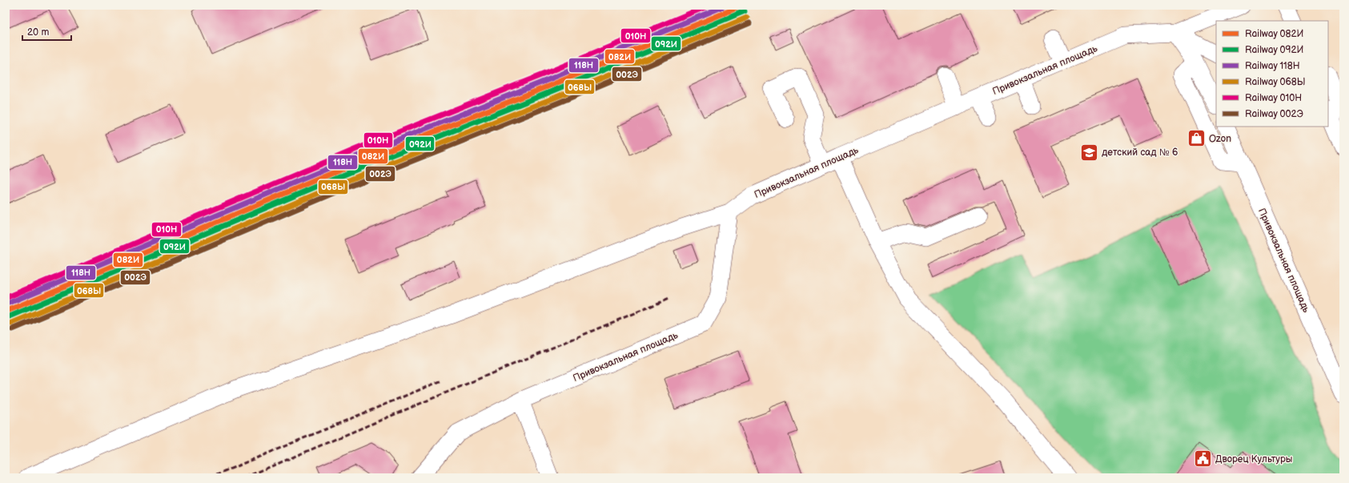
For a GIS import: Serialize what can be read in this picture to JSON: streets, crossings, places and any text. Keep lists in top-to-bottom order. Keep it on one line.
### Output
{"streets":{"street":["Привокзальная площадь"]},"places":{"shop":["Ozon"],"school or university":["детский сад № 6"],"public building":["Дворец Культуры"]},"lines":["rail line 082И","rail line 118Н","rail line 010Н","rail line 092И","rail line 068Ы","rail line 002Э"],"legend":["Railway 082И","Railway 092И","Railway 118Н","Railway 068Ы","Railway 010Н","Railway 002Э"],"scale_bar":"20 m"}
